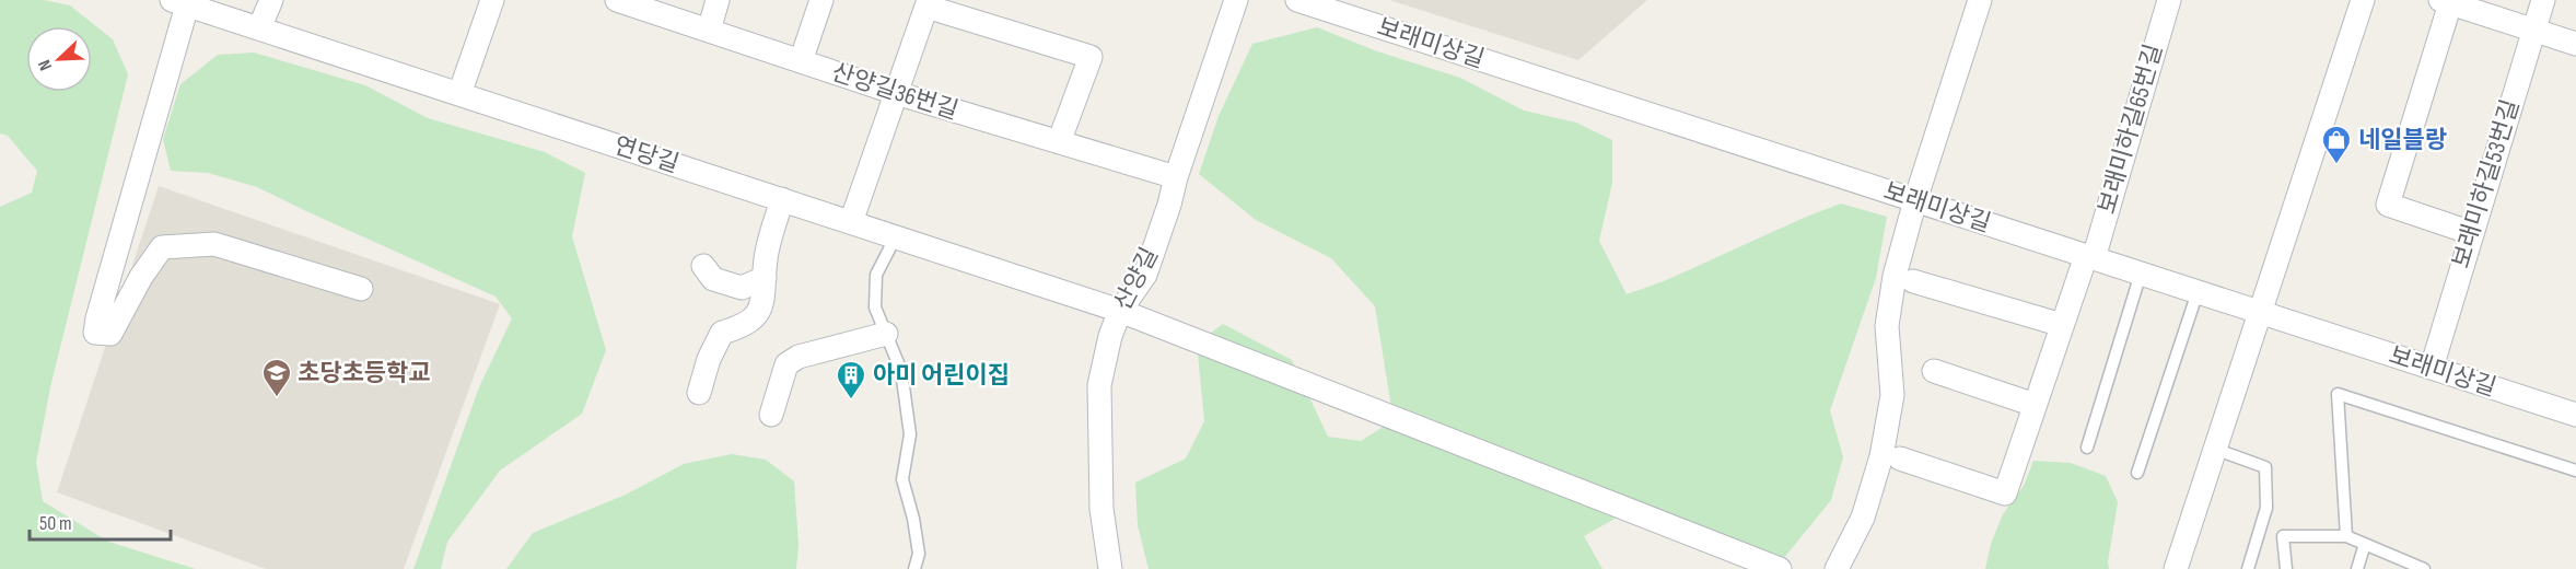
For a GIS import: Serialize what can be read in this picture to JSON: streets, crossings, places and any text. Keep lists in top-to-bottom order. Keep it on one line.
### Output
{"streets":{"street":["보래미상길","산양길36번길","보래미하길65번길","연당길","보래미하길53번길","산양길"]},"crossings":[["보래미상길","보래미하길65번길"],["보래미상길","보래미하길53번길"],["산양길36번길","산양길"],["연당길","산양길"]],"places":{"shop":["네일블랑"],"school or university":["초당초등학교"],"building":["아미 어린이집"]},"scale_bar":"50 m","north":"bottom left"}
